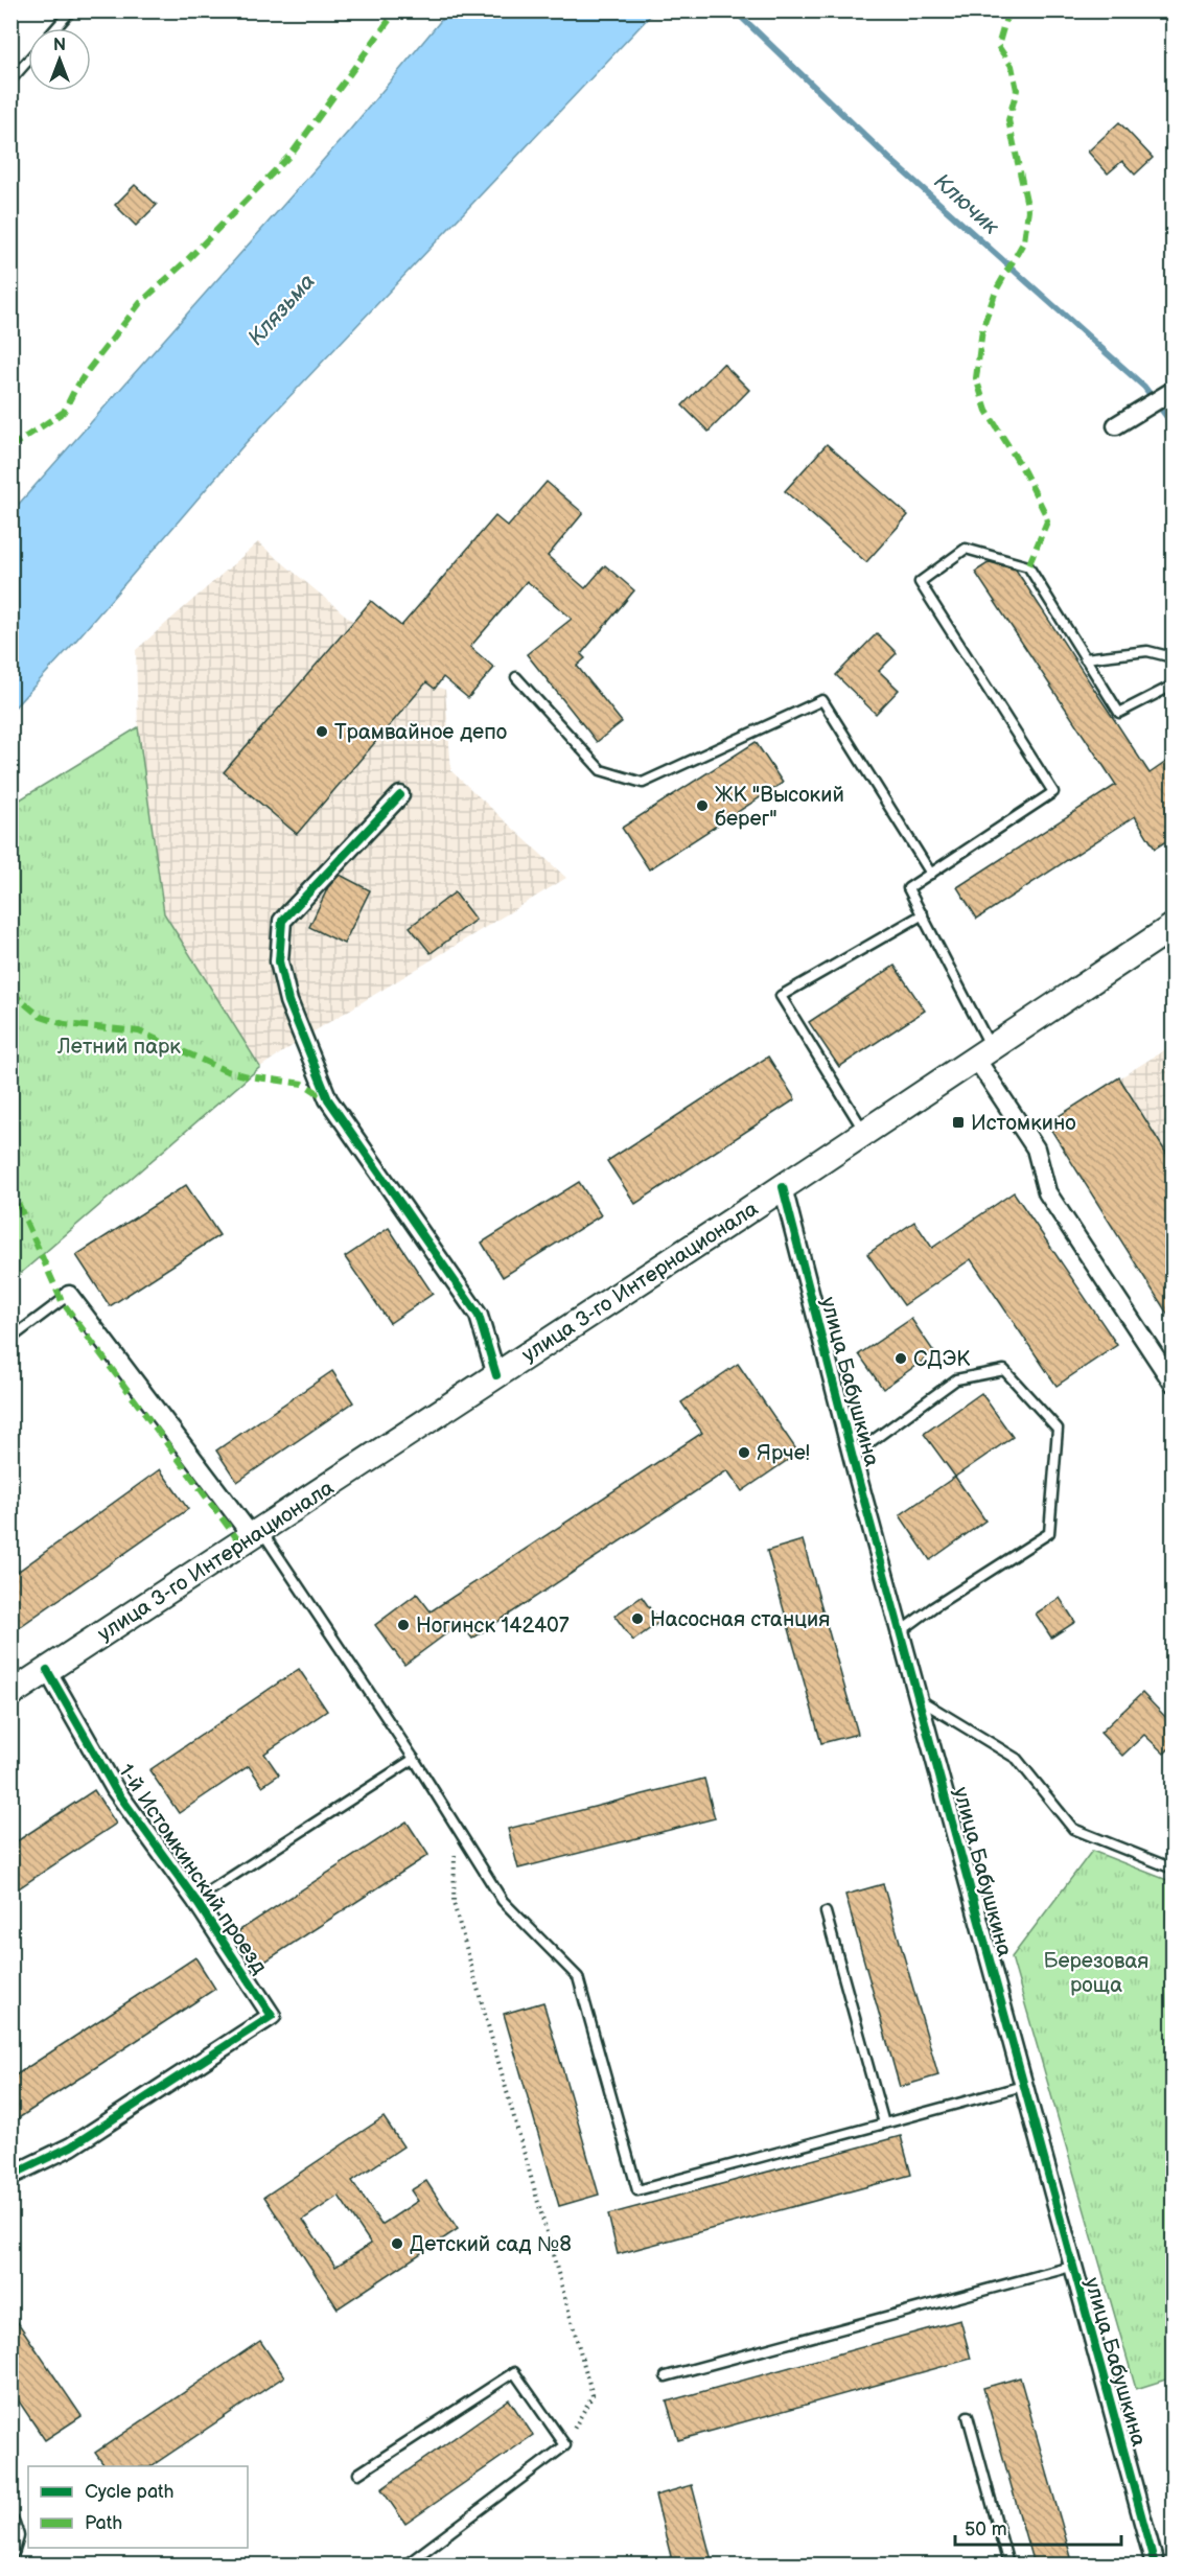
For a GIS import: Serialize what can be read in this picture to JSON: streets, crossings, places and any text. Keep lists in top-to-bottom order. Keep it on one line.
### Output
{"streets":{"main road":["улица 3-го Интернационала"],"street":["улица Бабушкина","1-й Истомкинский проезд"]},"crossings":[["улица 3-го Интернационала","улица Бабушкина"],["улица 3-го Интернационала","1-й Истомкинский проезд"]],"water":["Ключик","Клязьма"],"parks":["Летний парк","Березовая роща"],"places":{"other":["Трамвайное депо","ЖК \"Высокий берег\"","СДЭК","Ярче!","Насосная станция","Ногинск 142407","Детский сад №8"],"transit":["Истомкино"]},"legend":["Cycle path","Path"],"scale_bar":"50 m","north":"top"}
